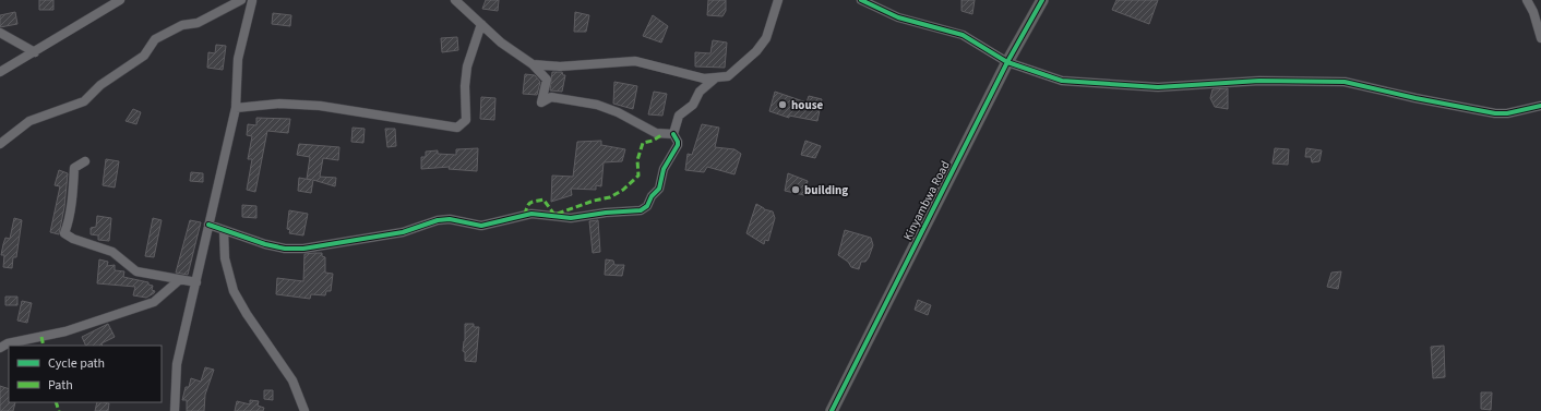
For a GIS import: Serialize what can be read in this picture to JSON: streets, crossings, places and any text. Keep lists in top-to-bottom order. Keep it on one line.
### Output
{"streets":{"street":["Kinyambwa Road"]},"places":["house","building"],"legend":["Cycle path","Path"]}
